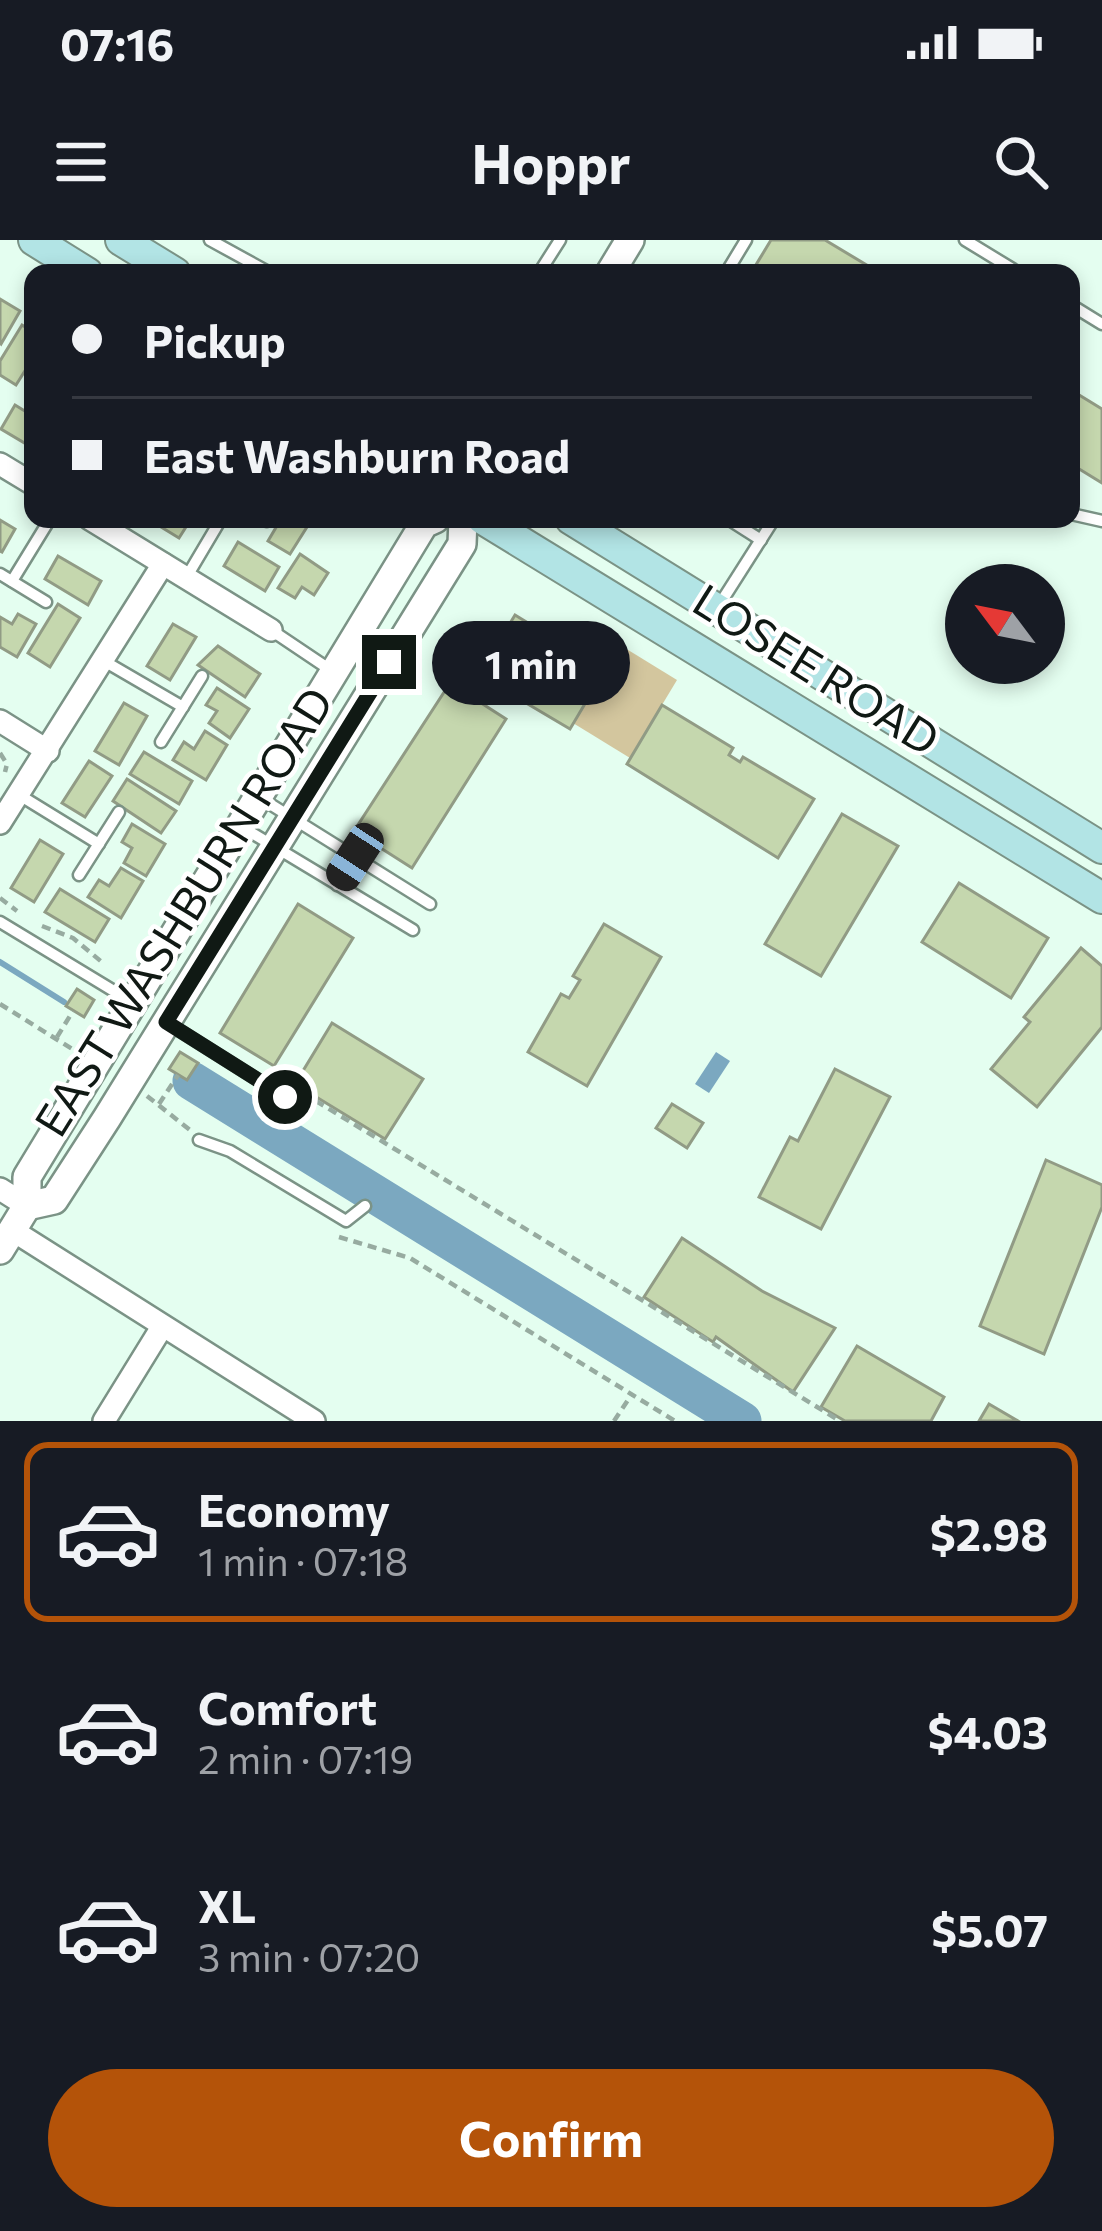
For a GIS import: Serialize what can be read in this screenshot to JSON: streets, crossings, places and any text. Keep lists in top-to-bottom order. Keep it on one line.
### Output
{"streets":{"main road":["LOSEE ROAD"],"street":["EAST WASHBURN ROAD"]},"north":"top left","page":{"status":"07:16","header":"Hoppr","banner":["Pickup","East Washburn Road"],"bubble":"1 min","list":[{"name":"Economy","note":"1 min · 07:18","value":"$2.98"},{"name":"Comfort","note":"2 min · 07:19","value":"$4.03"},{"name":"XL","note":"3 min · 07:20","value":"$5.07"}],"buttons":"Confirm"}}
